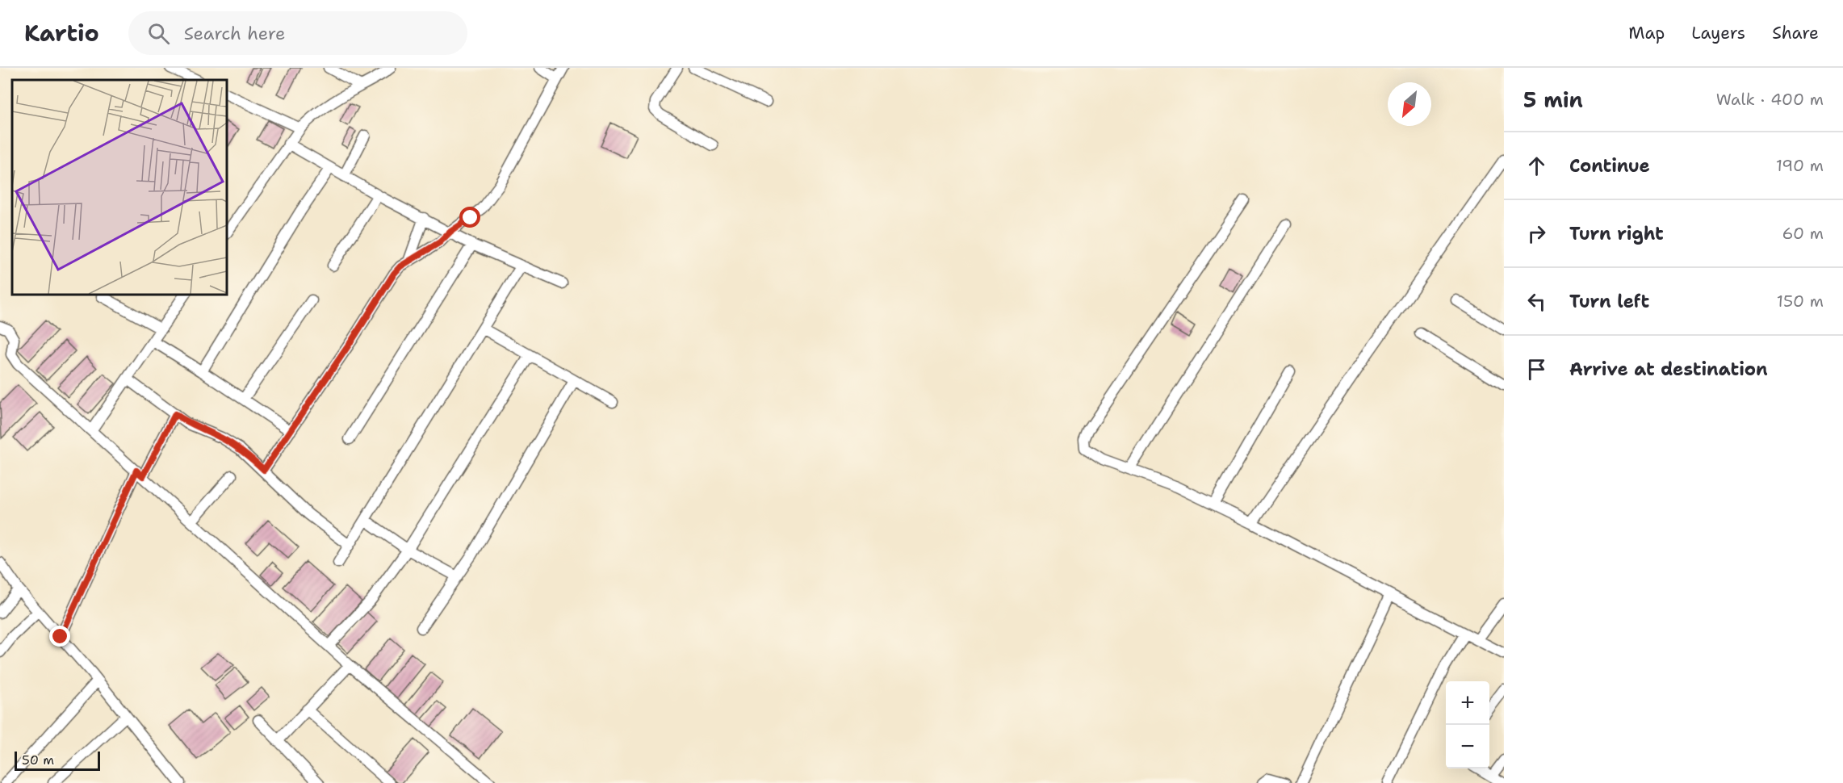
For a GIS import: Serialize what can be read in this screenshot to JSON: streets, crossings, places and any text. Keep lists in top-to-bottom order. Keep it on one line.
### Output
{"scale_bar":"50 m","north":"bottom left","page":{"header":"Kartio","search":"Search here","nav":["Map","Layers","Share"],"heading":["5 min","Walk · 400 m"],"list":[["Continue","190 m"],["Turn right","60 m"],["Turn left","150 m"],"Arrive at destination"],"map_buttons":["+","−"],"scale":"50 m"}}
